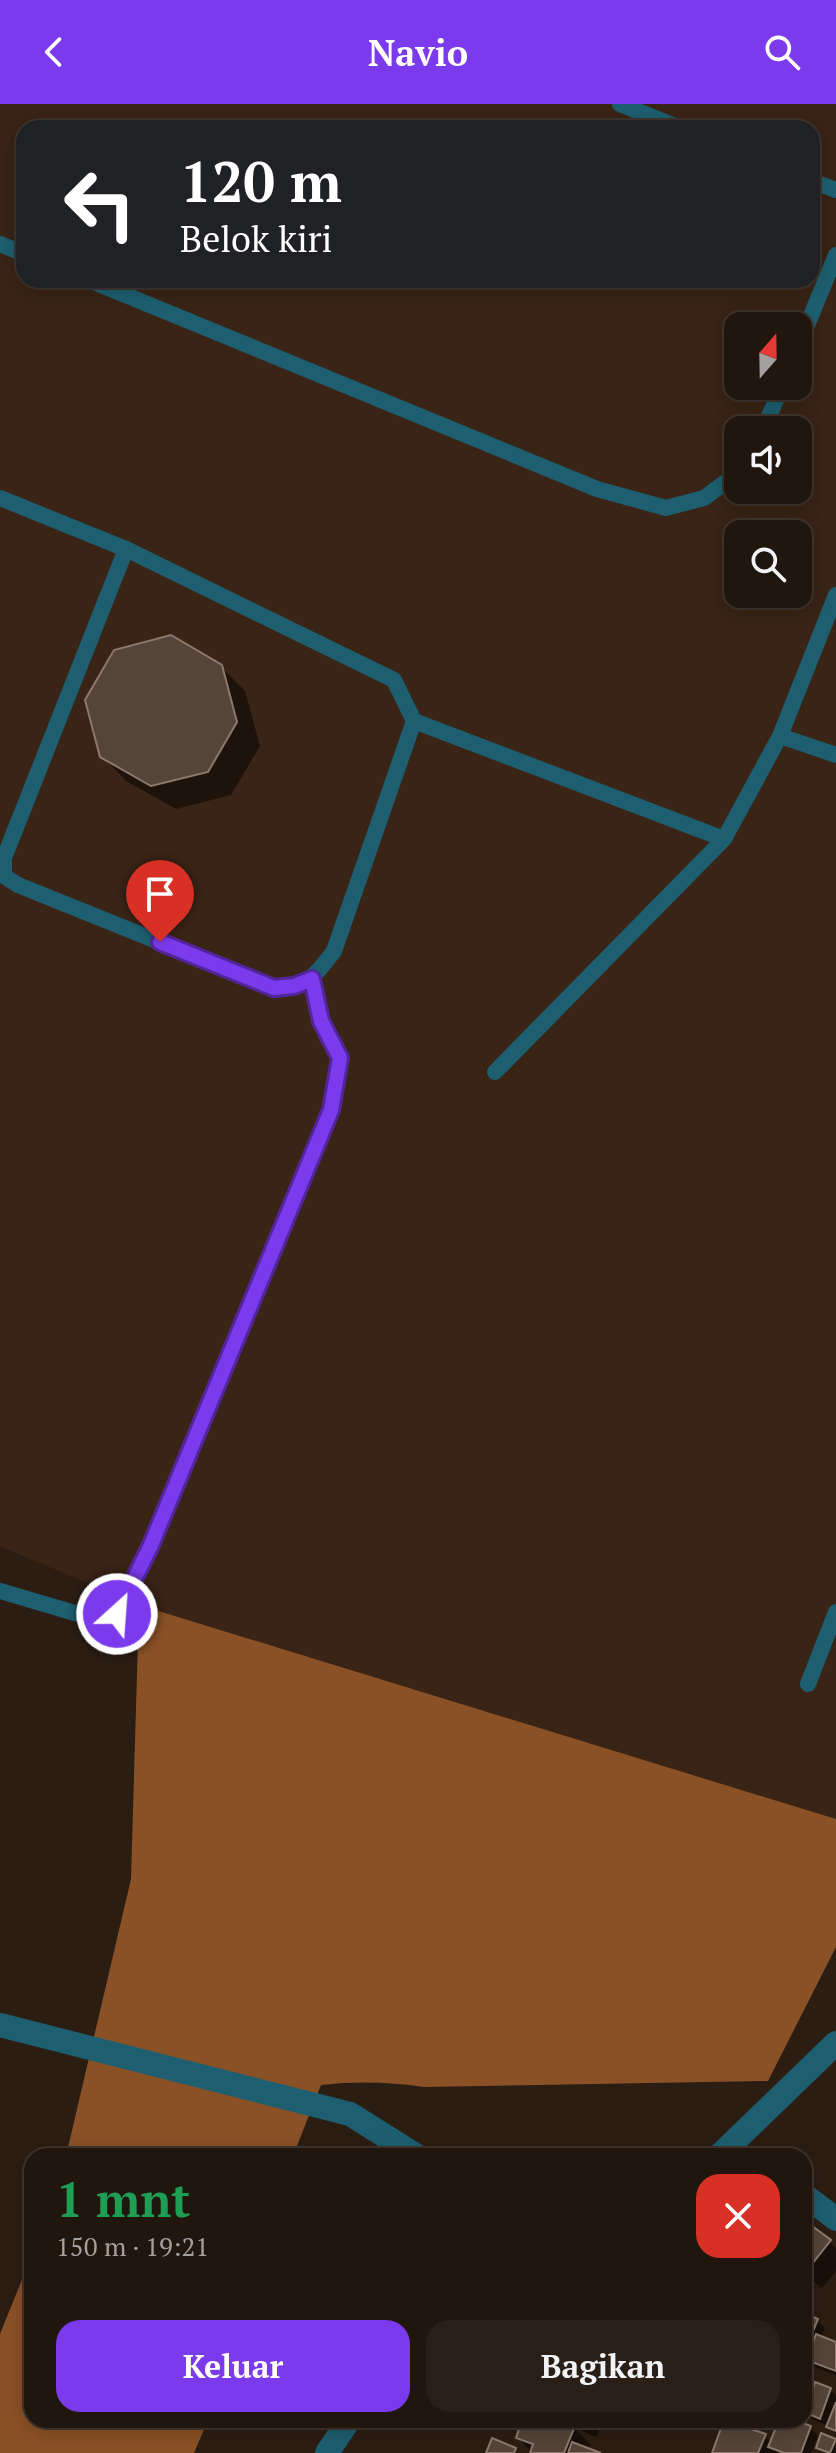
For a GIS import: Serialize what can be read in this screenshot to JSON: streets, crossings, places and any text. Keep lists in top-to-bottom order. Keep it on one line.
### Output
{"north":"top","page":{"header":"Navio","turn":["120 m","Belok kiri"],"heading":["1 mnt","150 m · 19:21"],"buttons":["Keluar","Bagikan"]}}
